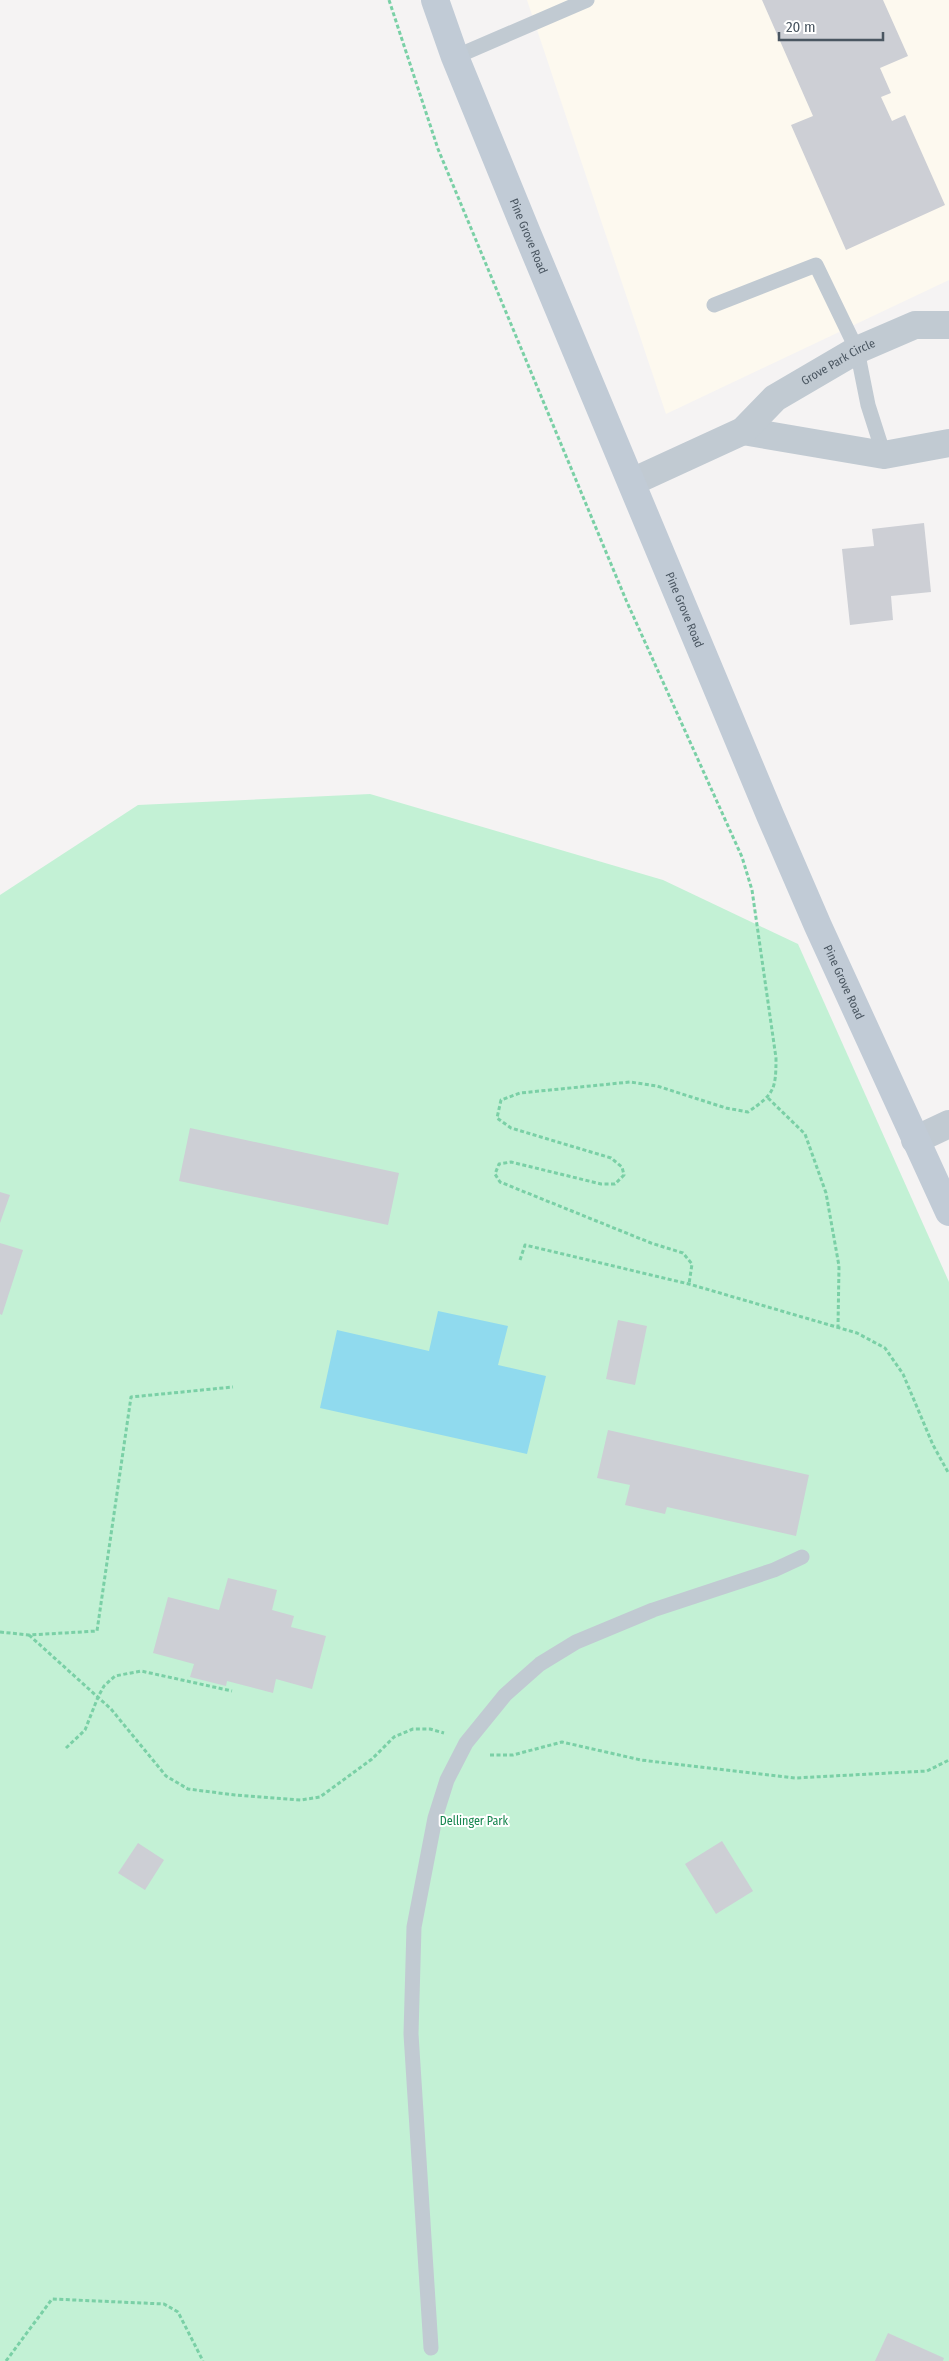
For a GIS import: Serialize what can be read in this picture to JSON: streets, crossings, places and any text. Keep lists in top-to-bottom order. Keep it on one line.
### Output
{"streets":{"street":["Pine Grove Road","Grove Park Circle"]},"crossings":[["Pine Grove Road","Grove Park Circle"]],"parks":["Dellinger Park"],"scale_bar":"20 m"}
